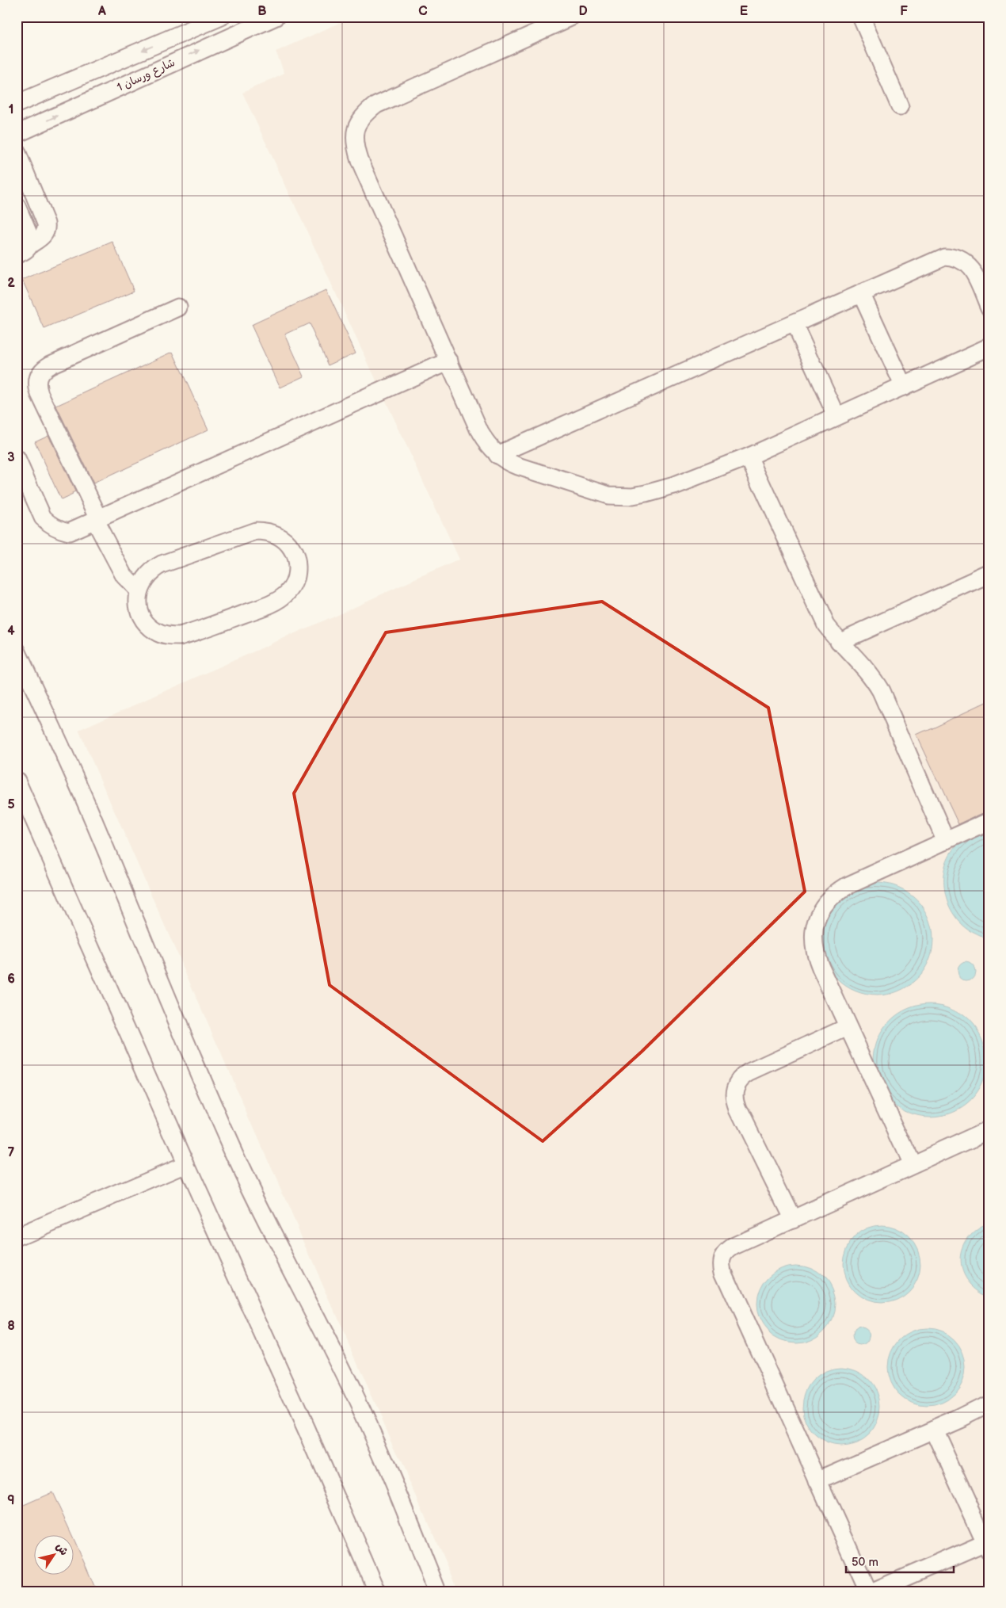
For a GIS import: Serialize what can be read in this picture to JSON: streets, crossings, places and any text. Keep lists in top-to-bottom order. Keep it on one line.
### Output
{"streets":{"street":["شارع ورسان 1"]},"scale_bar":"50 m","north":"top right","grid":{"columns":["A","B","C","D","E","F"],"rows":["1","2","3","4","5","6","7","8","9"]}}
